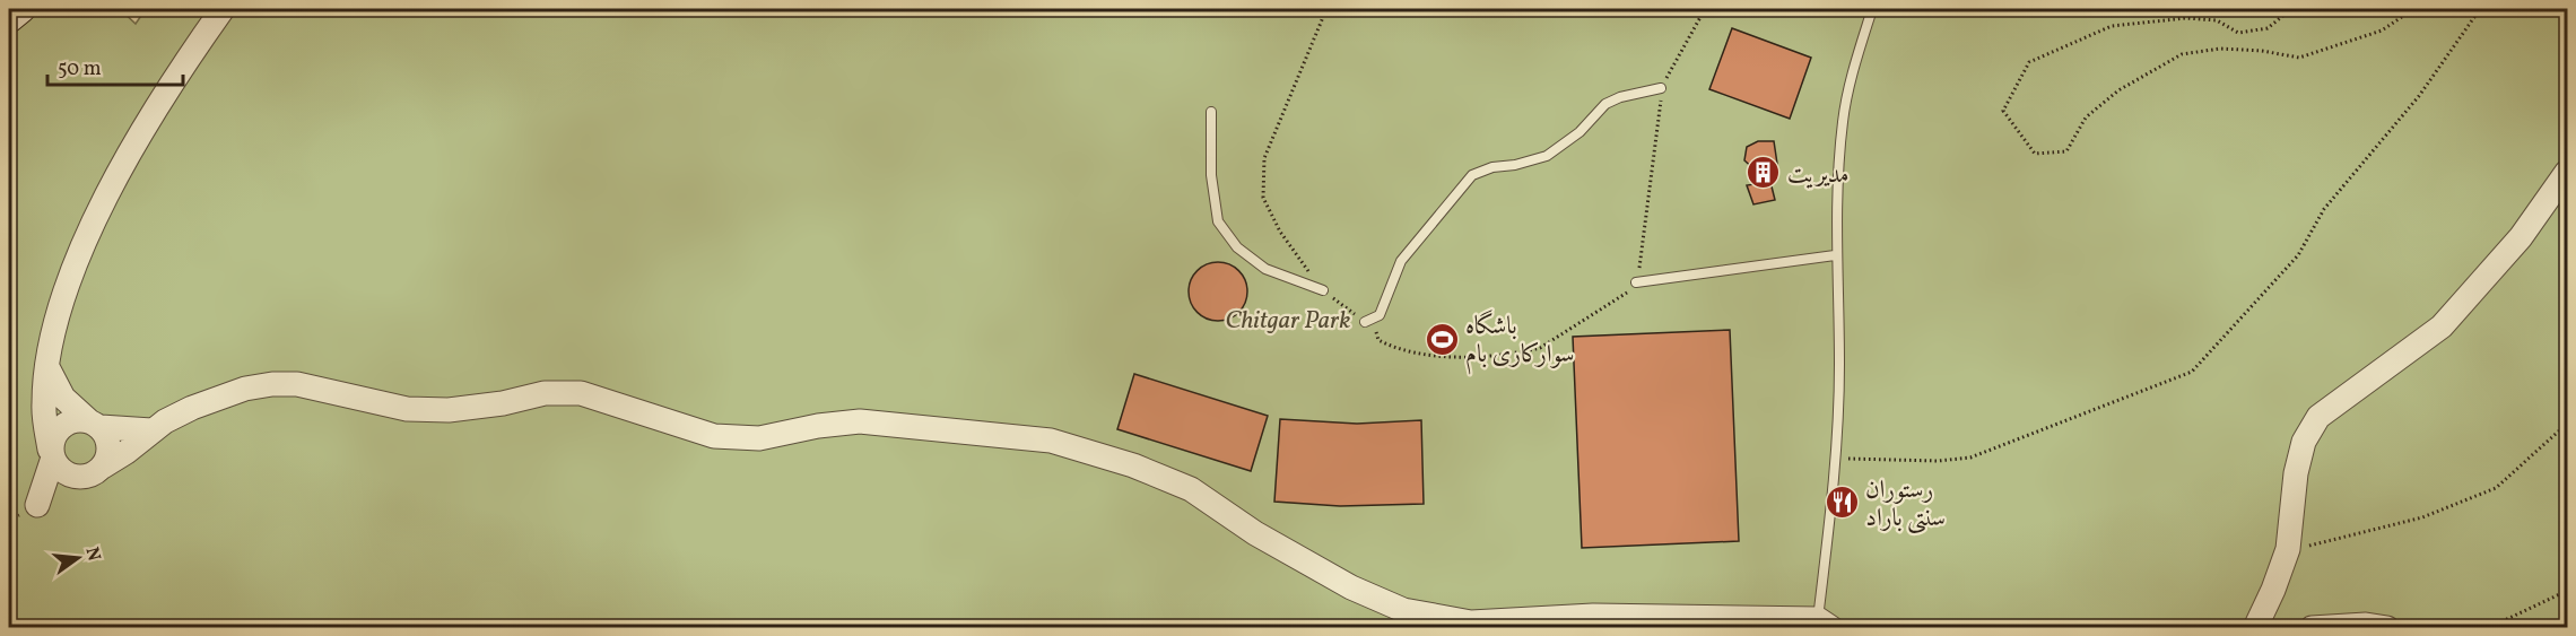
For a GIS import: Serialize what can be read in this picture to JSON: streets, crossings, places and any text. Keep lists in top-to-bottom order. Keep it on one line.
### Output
{"parks":["Chitgar Park"],"places":{"building":["مدیریت"],"sports":["باشگاه سوارکاری بام"],"restaurant":["رستوران سنتی باراد"]},"scale_bar":"50 m","north":"right"}
